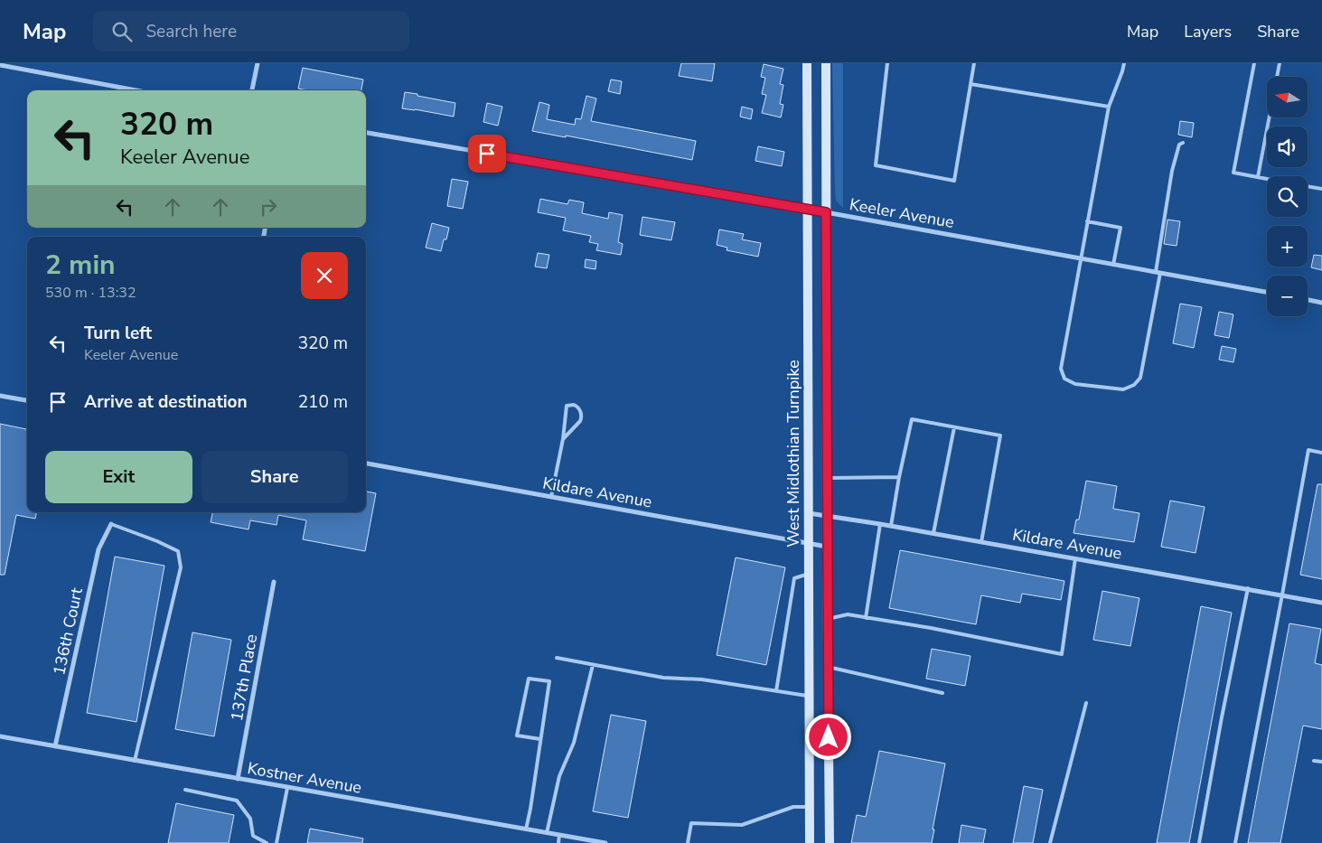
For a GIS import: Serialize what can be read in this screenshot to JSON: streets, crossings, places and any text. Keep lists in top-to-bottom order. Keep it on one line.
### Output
{"streets":{"main road":["West Midlothian Turnpike"],"street":["Keeler Avenue","Kildare Avenue","136th Court","137th Place","Kostner Avenue"]},"crossings":[["Keeler Avenue","West Midlothian Turnpike"],["West Midlothian Turnpike","Kildare Avenue"],["136th Court","Kostner Avenue"],["137th Place","Kostner Avenue"]],"north":"left","page":{"header":"Map","search":"Search here","nav":["Map","Layers","Share"],"map_buttons":["+","−"],"turn":["320 m","Keeler Avenue"],"heading":["2 min","530 m · 13:32"],"list":[{"name":"Turn left","note":"Keeler Avenue","value":"320 m"},{"name":"Arrive at destination","value":"210 m"}],"buttons":["Exit","Share"]}}
